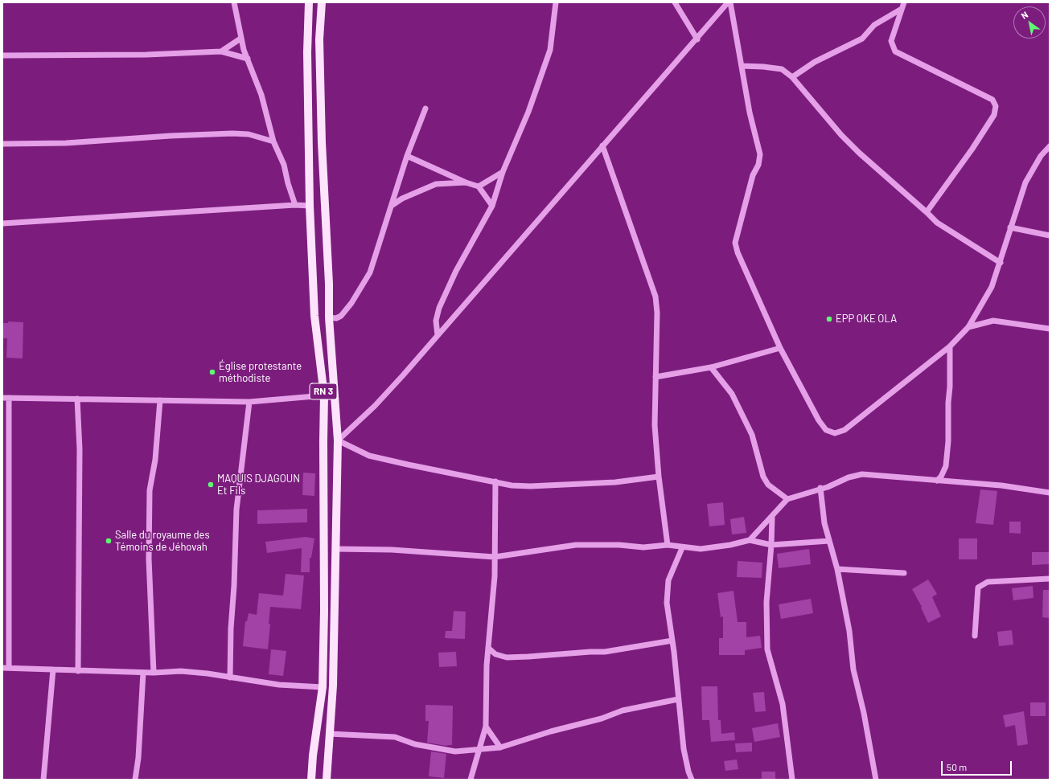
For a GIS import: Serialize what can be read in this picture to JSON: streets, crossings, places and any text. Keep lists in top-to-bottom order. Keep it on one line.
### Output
{"streets":{"main road":["RN 3"]},"places":["EPP OKE OLA","Église protestante méthodiste","MAQUIS DJAGOUN Et Fils","Salle du royaume des Témoins de Jéhovah"],"scale_bar":"50 m","north":"top left"}
